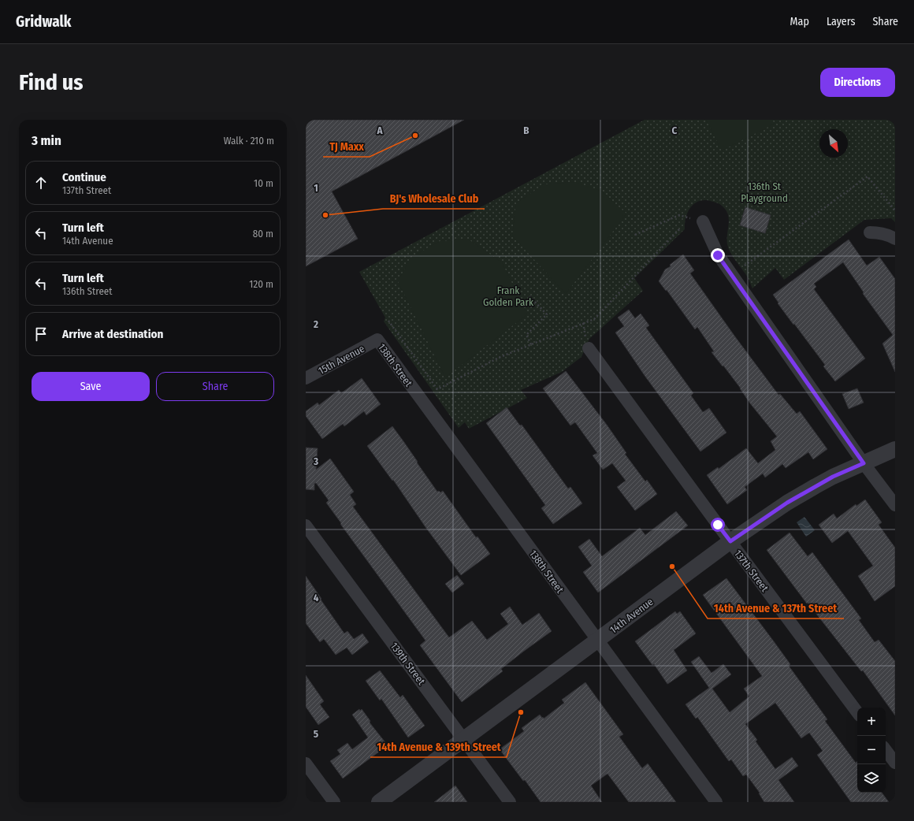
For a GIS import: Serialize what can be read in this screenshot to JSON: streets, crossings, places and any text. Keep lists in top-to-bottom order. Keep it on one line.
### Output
{"streets":{"street":["15th Avenue","138th Street","137th Street","14th Avenue","139th Street"]},"crossings":[["15th Avenue","138th Street"],["138th Street","14th Avenue"],["137th Street","14th Avenue"],["14th Avenue","139th Street"]],"parks":["136th St Playground","Frank Golden Park"],"places":["TJ Maxx","BJ's Wholesale Club","14th Avenue & 137th Street","14th Avenue & 139th Street"],"north":"bottom right","page":{"header":"Gridwalk","nav":["Map","Layers","Share"],"buttons":["Directions",["Save","Share"]],"title":"Find us","heading":["3 min","Walk · 210 m"],"list":[["Continue","137th Street","10 m"],["Turn left","14th Avenue","80 m"],["Turn left","136th Street","120 m"],"Arrive at destination"],"map_buttons":["+","−"]},"grid":{"columns":["A","B","C"],"rows":["1","2","3","4","5"]}}
